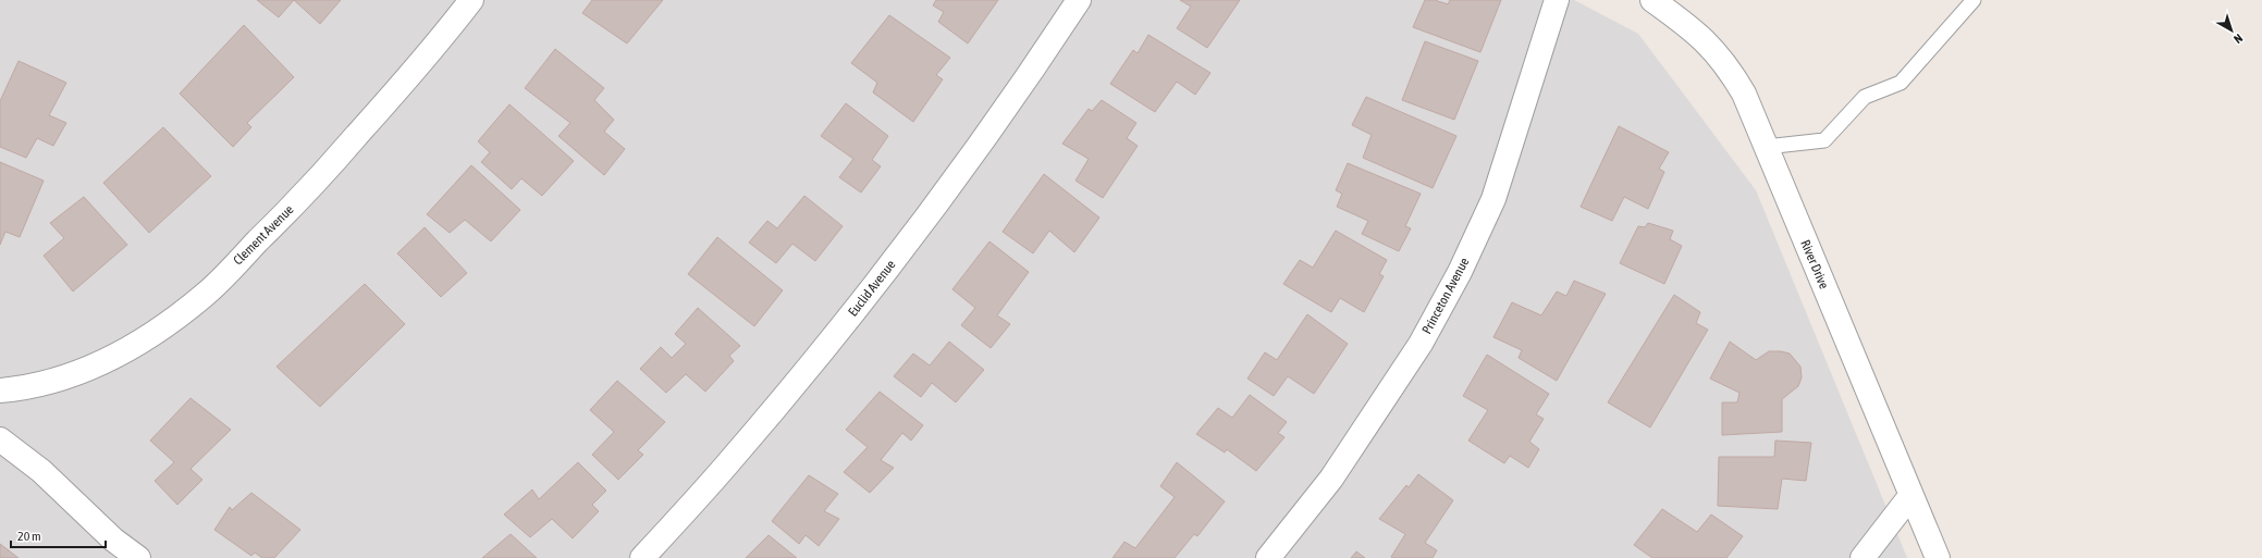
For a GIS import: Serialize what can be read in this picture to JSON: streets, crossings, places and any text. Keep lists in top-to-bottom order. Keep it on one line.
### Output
{"streets":{"street":["Clement Avenue","River Drive","Euclid Avenue","Princeton Avenue"]},"scale_bar":"20 m","north":"bottom right"}
